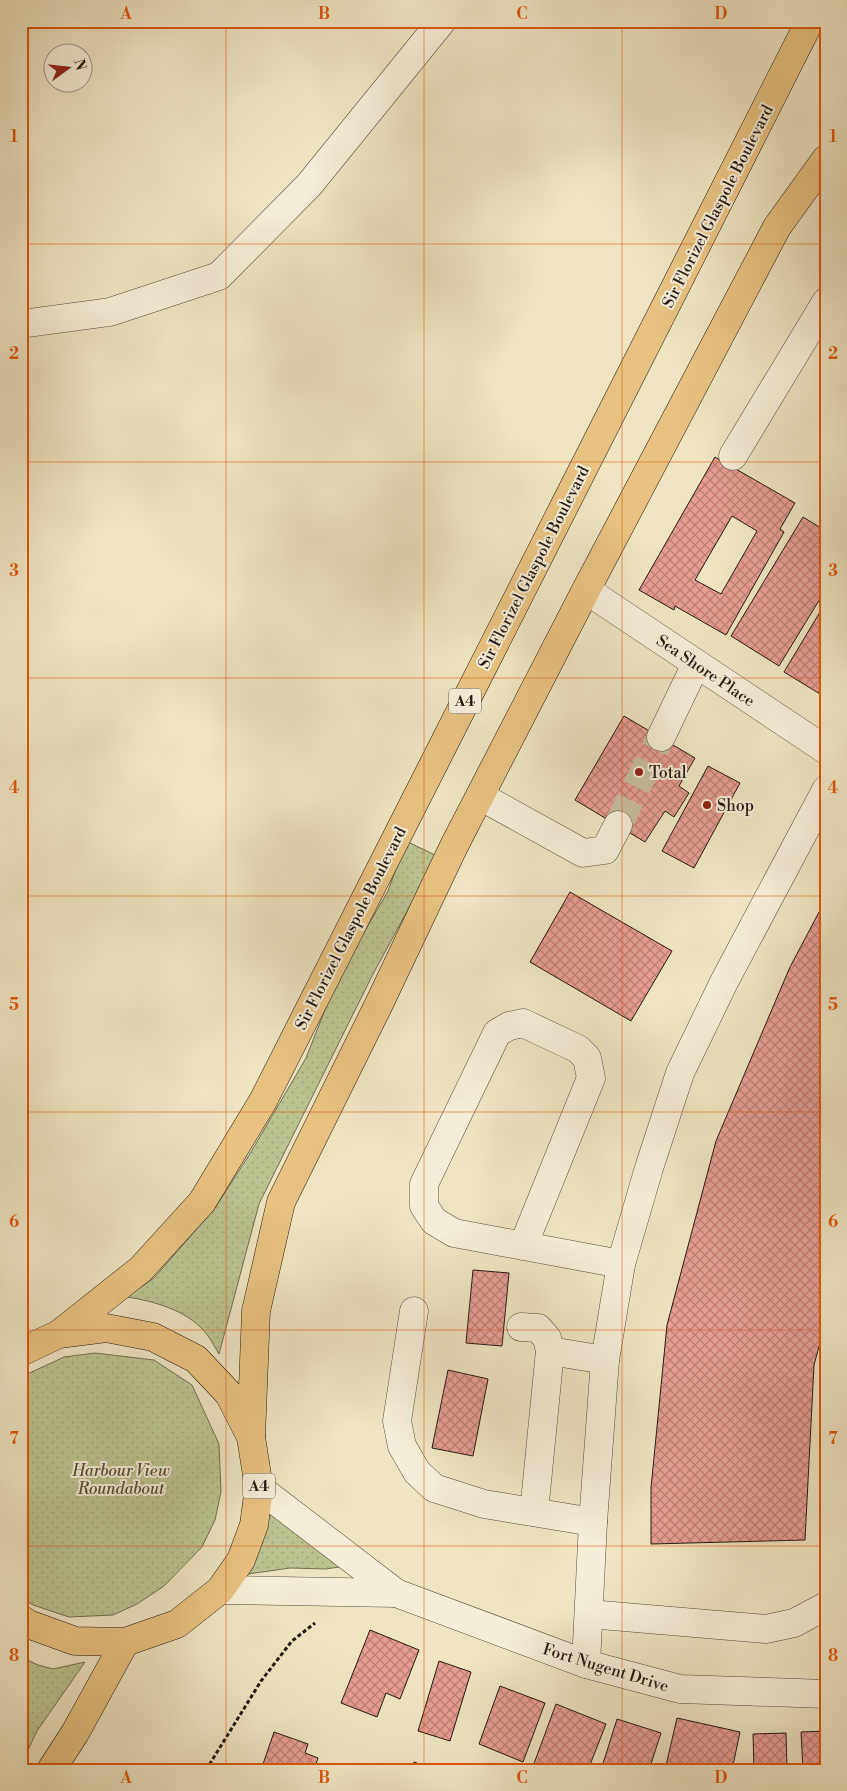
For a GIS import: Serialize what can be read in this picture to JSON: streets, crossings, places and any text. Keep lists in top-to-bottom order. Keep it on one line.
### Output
{"streets":{"highway":["Sir Florizel Glaspole Boulevard","A4"],"street":["Sea Shore Place","Fort Nugent Drive"]},"crossings":[["Sir Florizel Glaspole Boulevard","A4"],["Sea Shore Place","A4"],["A4","Fort Nugent Drive"]],"parks":["Harbour View Roundabout"],"places":["Total","Shop"],"north":"right","grid":{"columns":["A","B","C","D"],"rows":["1","2","3","4","5","6","7","8"]}}
